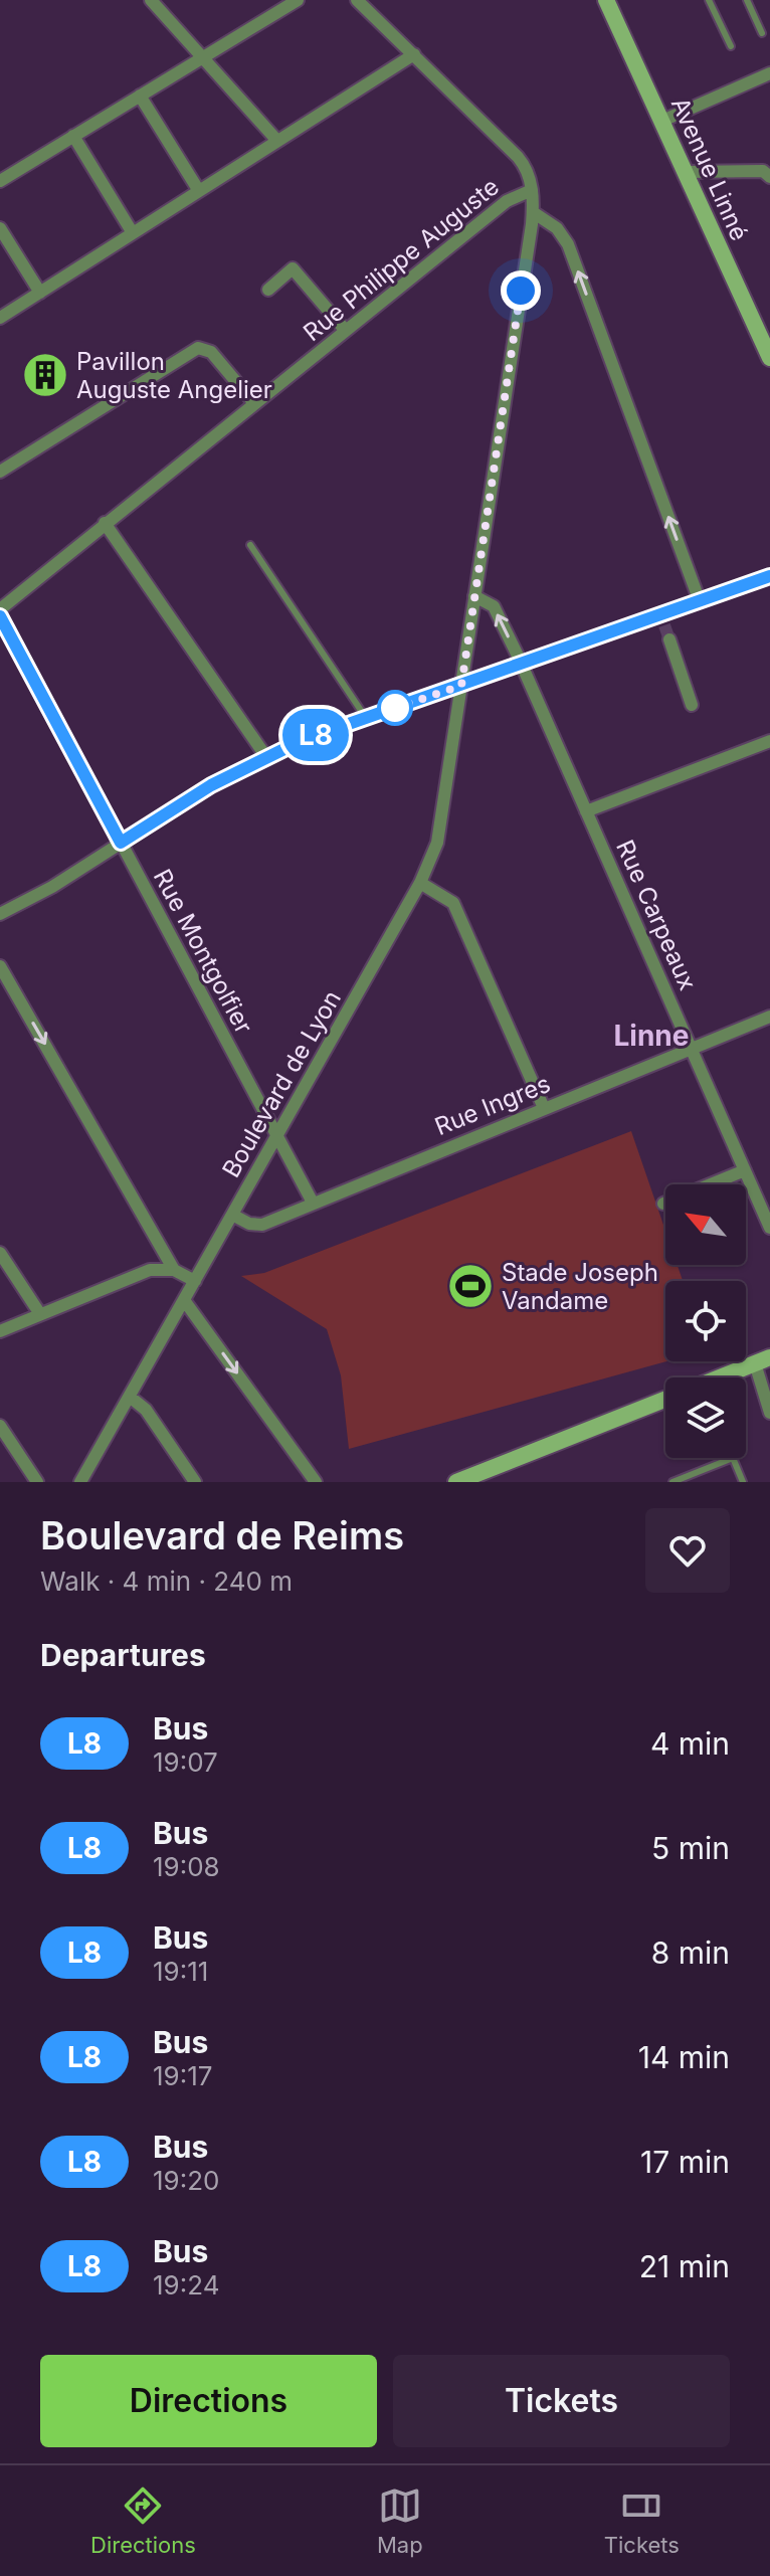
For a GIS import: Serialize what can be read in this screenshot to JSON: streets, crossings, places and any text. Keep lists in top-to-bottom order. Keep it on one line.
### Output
{"streets":{"street":["Avenue Linné","Rue Philippe Auguste","Rue Carpeaux","Rue Montgolfier","Boulevard de Lyon","Rue Ingres"]},"crossings":[["Rue Philippe Auguste","Rue Montgolfier"],["Rue Philippe Auguste","Boulevard de Lyon"],["Rue Carpeaux","Boulevard de Lyon"],["Rue Carpeaux","Rue Ingres"],["Rue Montgolfier","Boulevard de Lyon"],["Rue Montgolfier","Rue Ingres"],["Boulevard de Lyon","Rue Ingres"]],"districts":["Linne"],"places":{"building":["Pavillon Auguste Angelier"],"sports":["Stade Joseph Vandame"]},"lines":["bus line L8"],"north":"top left","page":{"on_map":"L8","heading":[["Boulevard de Reims","Walk · 4 min · 240 m"],"Departures"],"list":[{"mark":"L8","name":"Bus","note":"19:07","value":"4 min"},{"mark":"L8","name":"Bus","note":"19:08","value":"5 min"},{"mark":"L8","name":"Bus","note":"19:11","value":"8 min"},{"mark":"L8","name":"Bus","note":"19:17","value":"14 min"},{"mark":"L8","name":"Bus","note":"19:20","value":"17 min"},{"mark":"L8","name":"Bus","note":"19:24","value":"21 min"}],"buttons":["Directions","Tickets"],"tabs":["Directions","Map","Tickets"]}}
